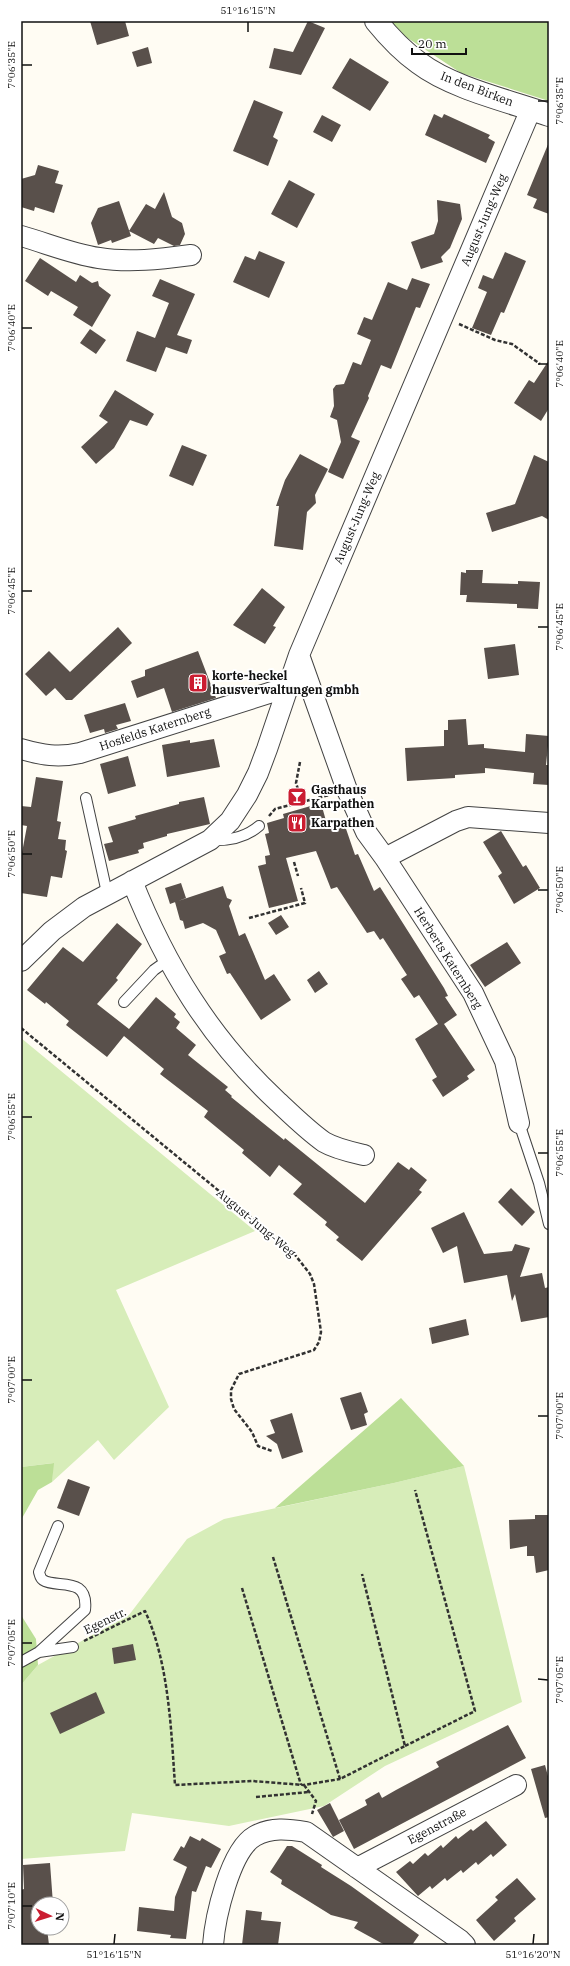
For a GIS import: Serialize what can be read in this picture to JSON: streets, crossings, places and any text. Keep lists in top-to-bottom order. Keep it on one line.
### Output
{"streets":{"street":["In den Birken","August-Jung-Weg","Hosfelds Katernberg","Herberts Katernberg","Egenstraße"],"path":["Egenstr."]},"crossings":[["In den Birken","August-Jung-Weg"],["August-Jung-Weg","Hosfelds Katernberg"],["August-Jung-Weg","Herberts Katernberg"]],"places":{"building":["korte-heckel hausverwaltungen gmbh"],"bar":["Gasthaus Karpathen"],"restaurant":["Karpathen"]},"scale_bar":"20 m","north":"right","coordinates":["51°16'15\"N","7°06'35\"E","7°06'40\"E","7°06'45\"E","7°06'50\"E","7°06'55\"E","7°07'00\"E","7°07'05\"E","7°07'10\"E","51°16'20\"N"]}
